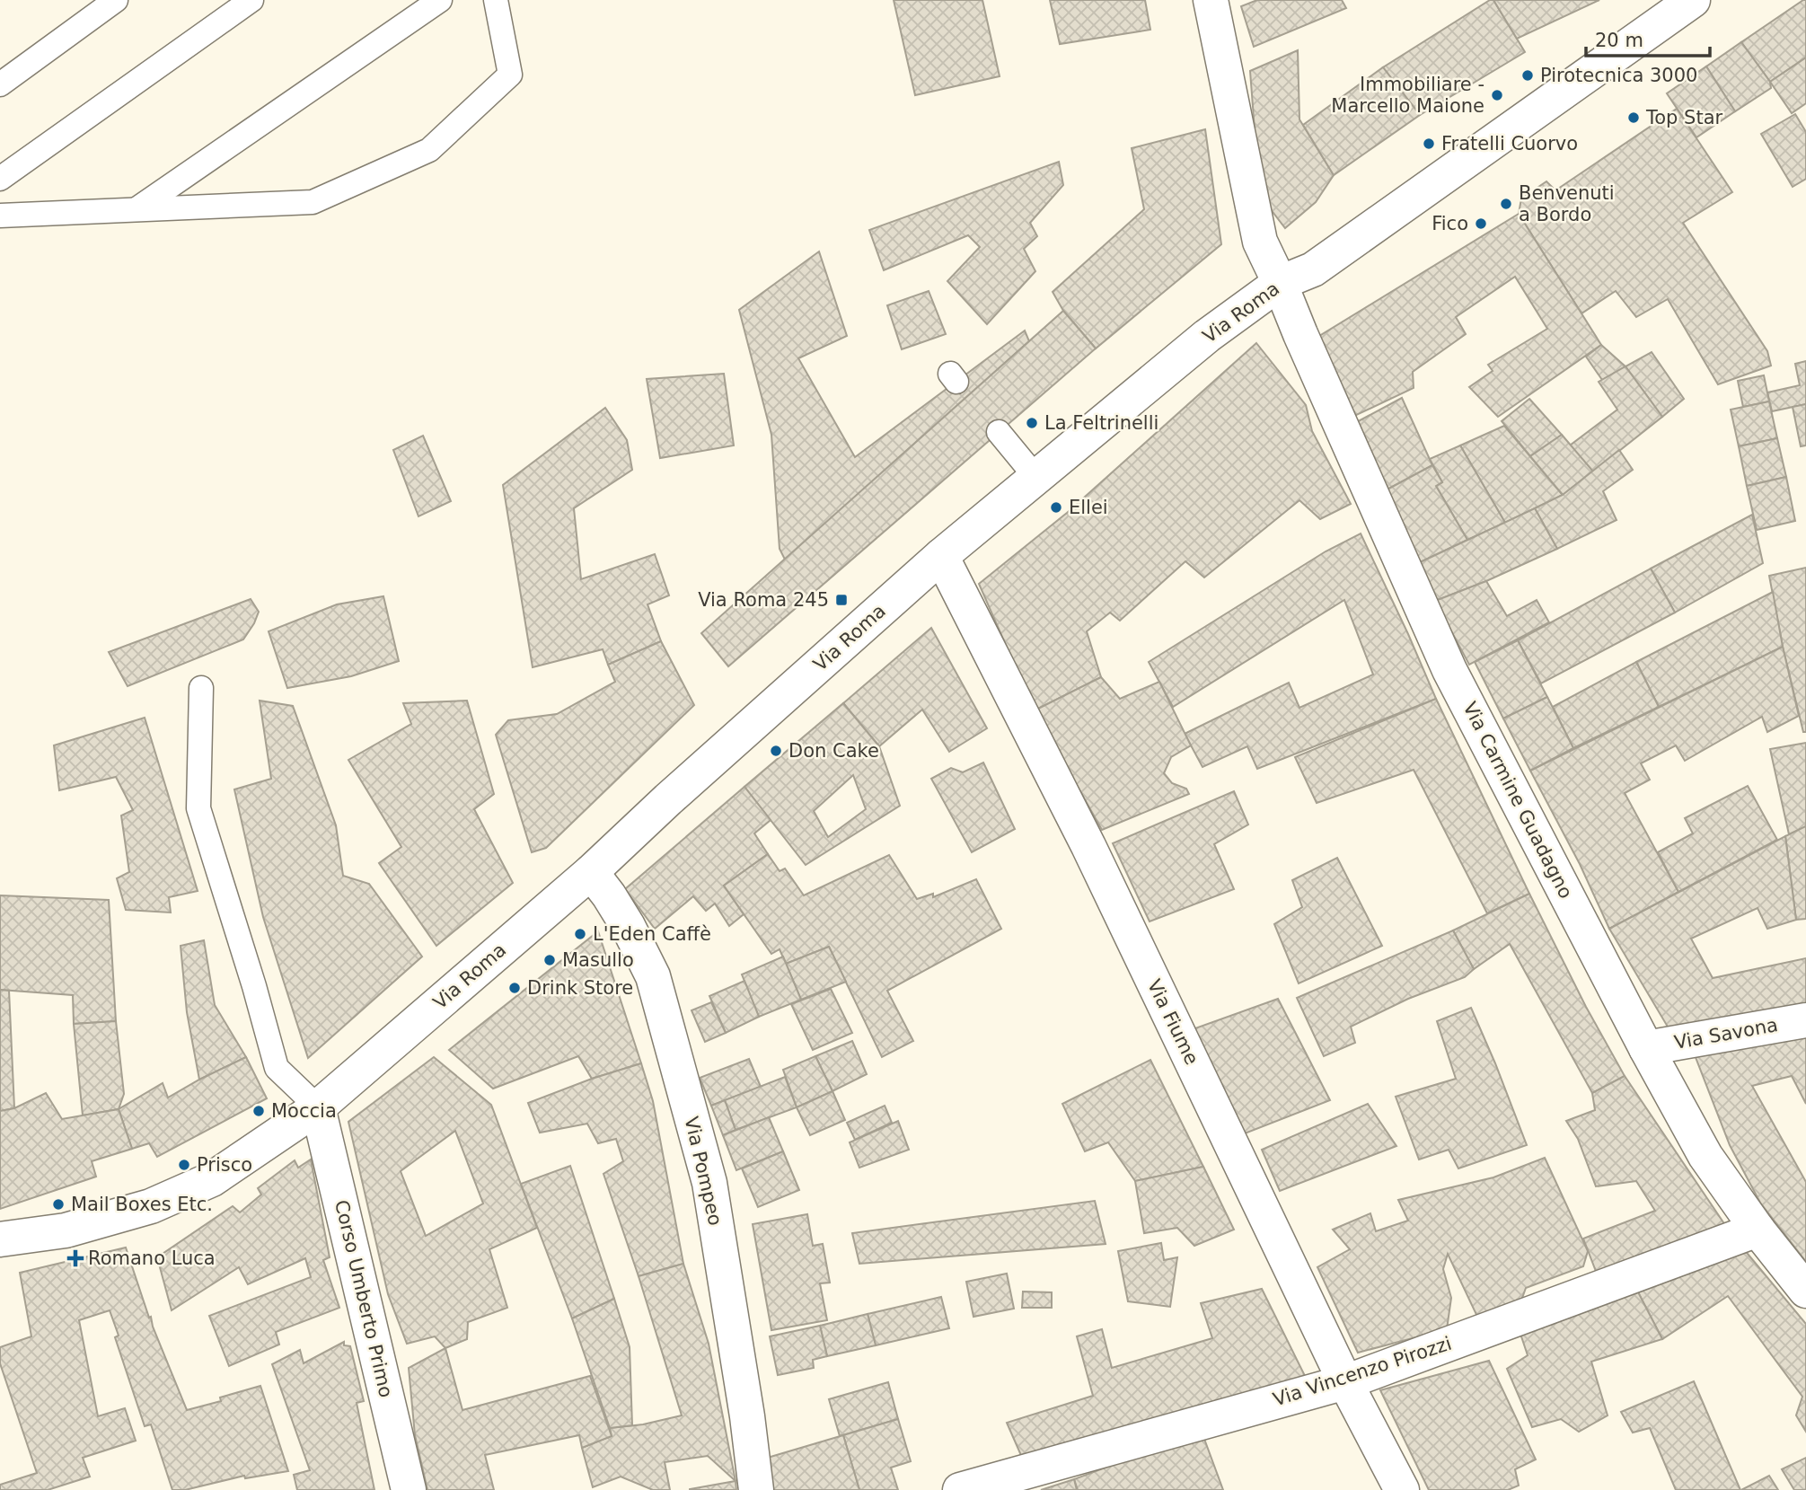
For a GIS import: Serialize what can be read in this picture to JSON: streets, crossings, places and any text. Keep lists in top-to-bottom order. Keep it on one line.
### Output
{"streets":{"street":["Via Roma","Via Carmine Guadagno","Via Fiume","Via Savona","Via Pompeo","Corso Umberto Primo","Via Vincenzo Pirozzi"]},"crossings":[["Via Roma","Via Carmine Guadagno"],["Via Roma","Via Fiume"],["Via Roma","Via Pompeo"],["Via Roma","Corso Umberto Primo"],["Via Carmine Guadagno","Via Savona"],["Via Carmine Guadagno","Via Vincenzo Pirozzi"],["Via Fiume","Via Vincenzo Pirozzi"]],"places":{"other":["Pirotecnica 3000","Immobiliare - Marcello Maione","Top Star","Fratelli Cuorvo","Benvenuti a Bordo","Fico","La Feltrinelli","Ellei","Don Cake","L'Eden Caffè","Masullo","Drink Store","Moccia","Prisco","Mail Boxes Etc."],"transit":["Via Roma 245"],"health":["Romano Luca"]},"scale_bar":"20 m"}
